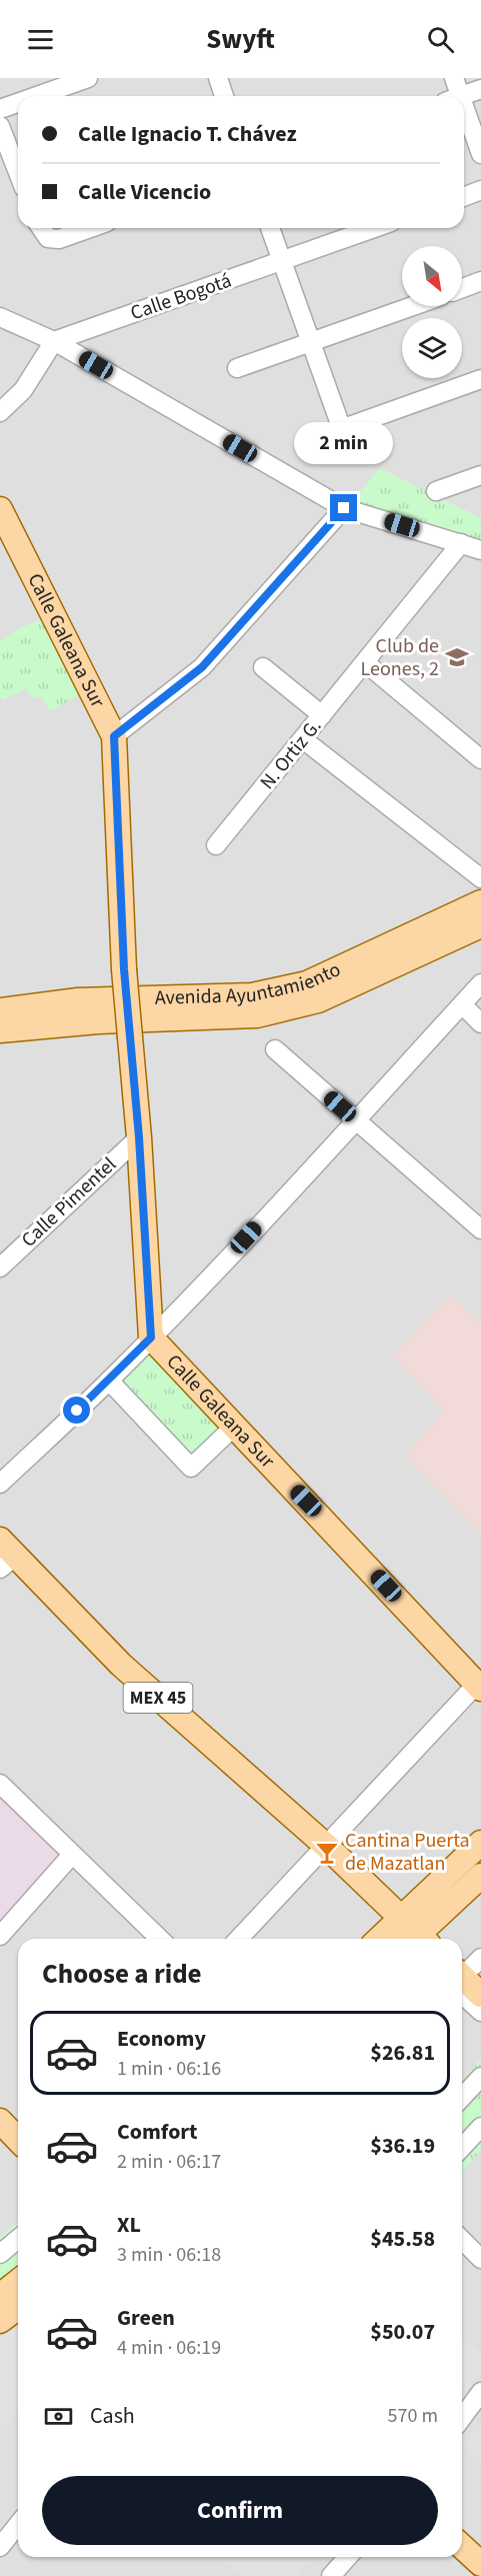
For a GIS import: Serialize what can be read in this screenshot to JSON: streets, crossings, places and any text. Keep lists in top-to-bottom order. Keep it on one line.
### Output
{"streets":{"main road":["Calle Galeana Sur","Avenida Ayuntamiento","MEX 45"],"street":["Calle Bogotá","N. Ortiz G.","Calle Pimentel"]},"crossings":[["Calle Galeana Sur","Calle Pimentel"]],"places":{"school or university":["Club de Leones, 2"],"bar":["Cantina Puerta de Mazatlan"]},"north":"bottom right","page":{"header":"Swyft","banner":["Calle Ignacio T. Chávez","Calle Vicencio"],"bubble":"2 min","heading":"Choose a ride","list":[{"name":"Economy","note":"1 min · 06:16","value":"$26.81"},{"name":"Comfort","note":"2 min · 06:17","value":"$36.19"},{"name":"XL","note":"3 min · 06:18","value":"$45.58"},{"name":"Green","note":"4 min · 06:19","value":"$50.07"}],"pay":["Cash","570 m"],"buttons":"Confirm"}}
